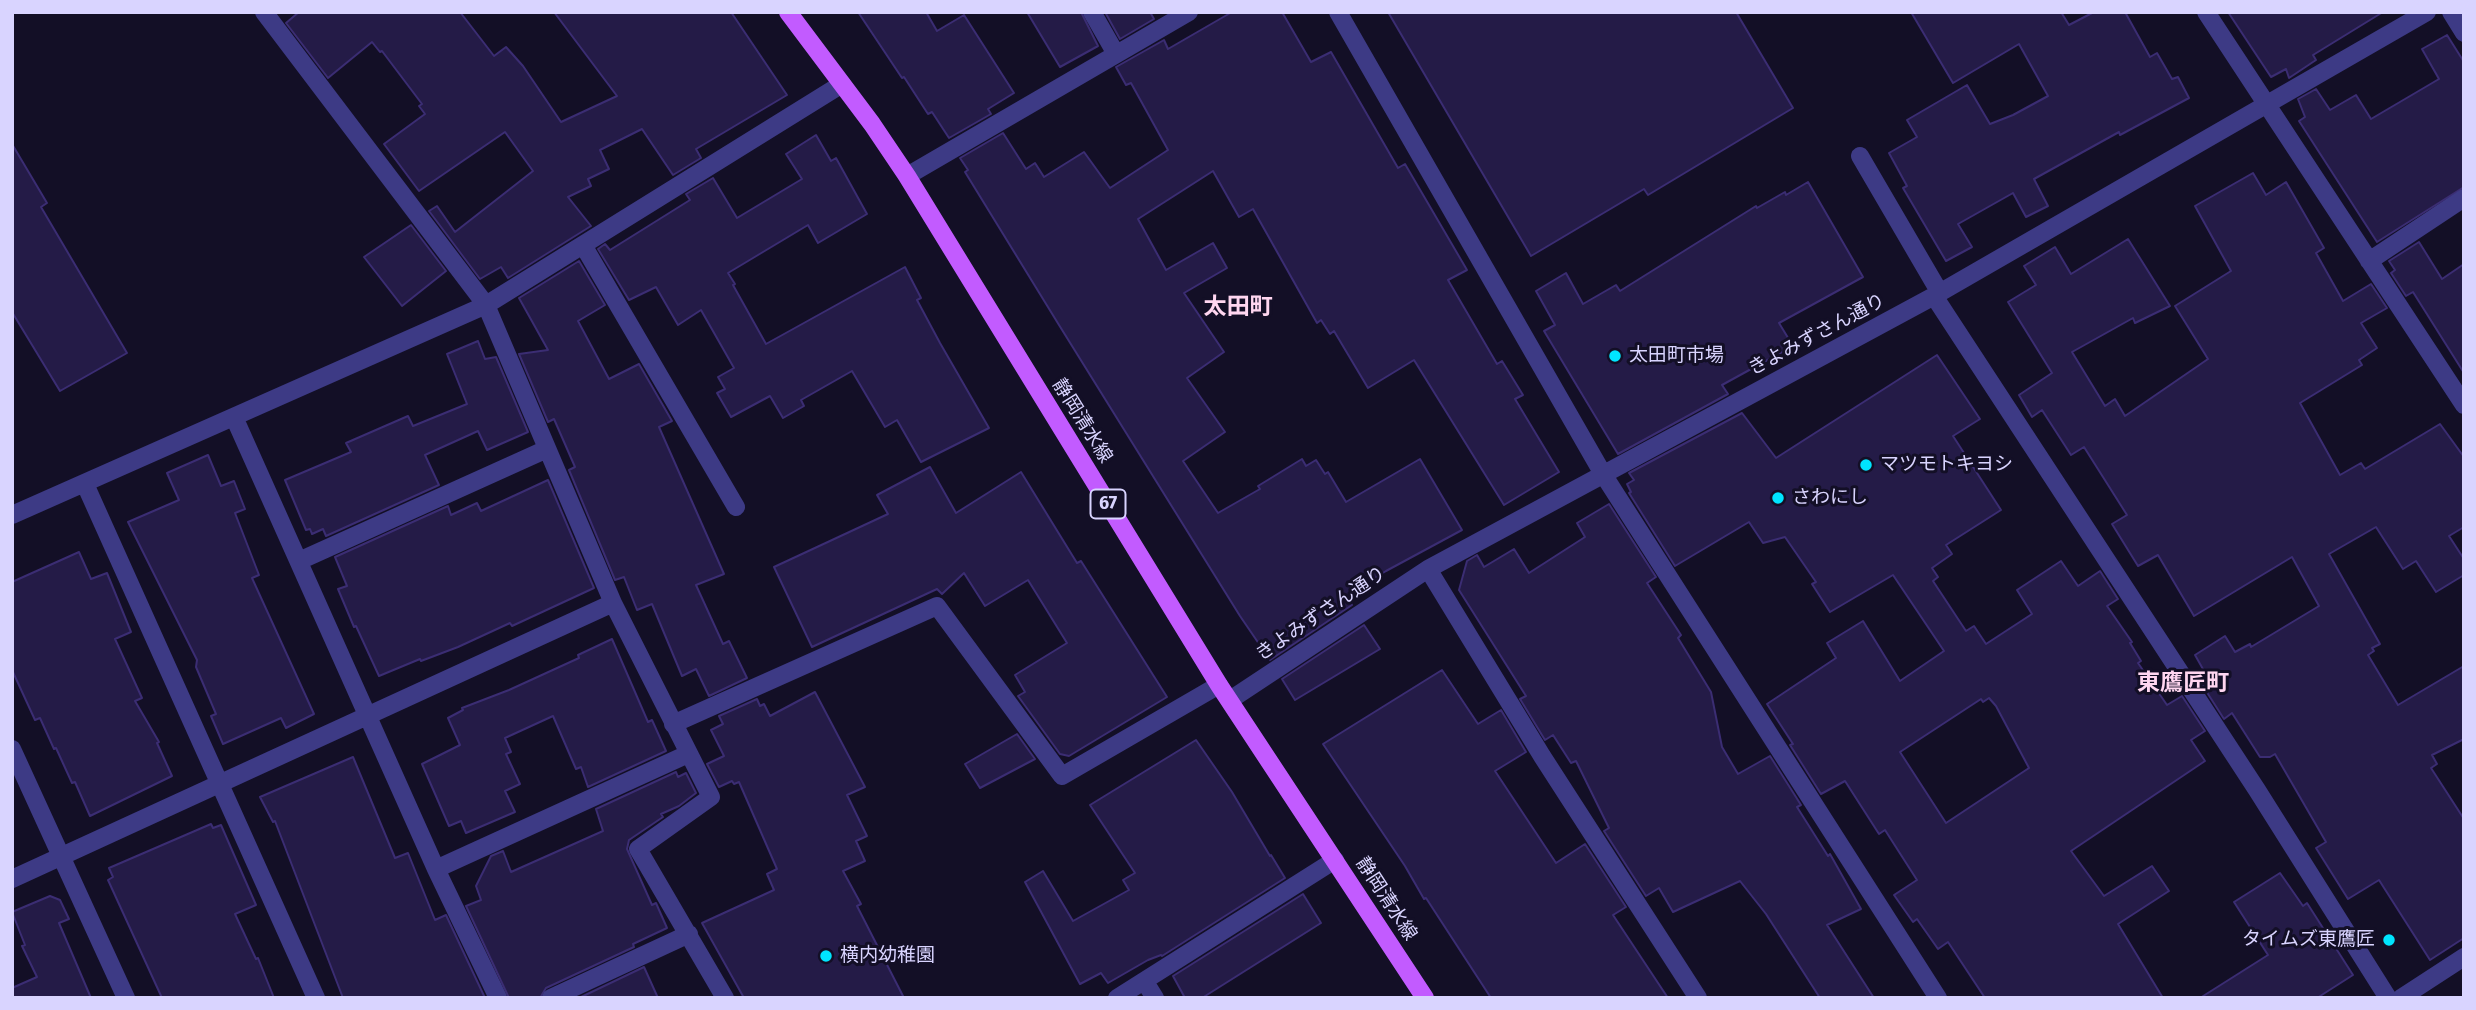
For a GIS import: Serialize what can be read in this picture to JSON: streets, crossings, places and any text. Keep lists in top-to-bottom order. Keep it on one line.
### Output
{"streets":{"main road":["静岡清水線","67"],"street":["きよみずさん通り"]},"crossings":[["きよみずさん通り","静岡清水線"]],"districts":["太田町","東鷹匠町"],"places":["太田町市場","マツモトキヨシ","さわにし","タイムズ東鷹匠","横内幼稚園"]}
